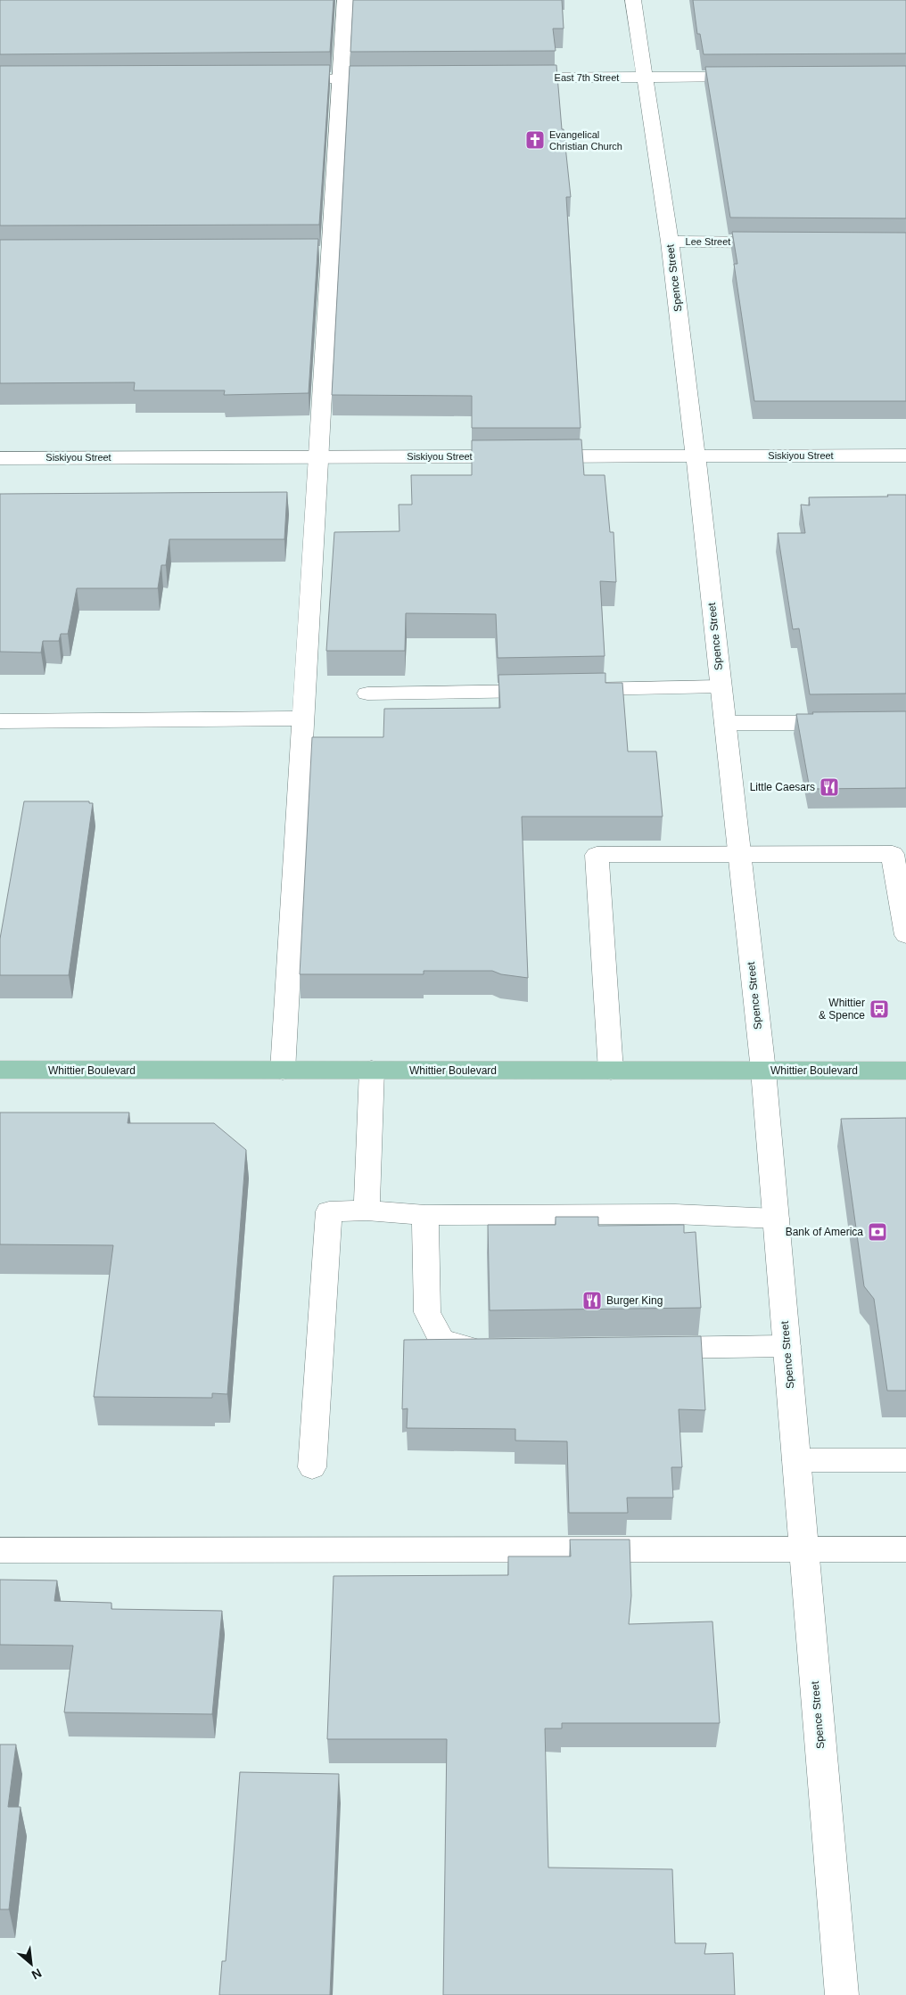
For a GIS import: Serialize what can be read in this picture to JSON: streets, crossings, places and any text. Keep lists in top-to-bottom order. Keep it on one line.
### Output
{"streets":{"main road":["Whittier Boulevard"],"street":["East 7th Street","Lee Street","Spence Street","Siskiyou Street"]},"crossings":[["East 7th Street","Spence Street"],["Lee Street","Spence Street"],["Spence Street","Siskiyou Street"],["Spence Street","Whittier Boulevard"]],"places":{"church":["Evangelical Christian Church"],"restaurant":["Little Caesars","Burger King"],"bus stop":["Whittier & Spence"],"bank":["Bank of America"]},"north":"bottom right"}
